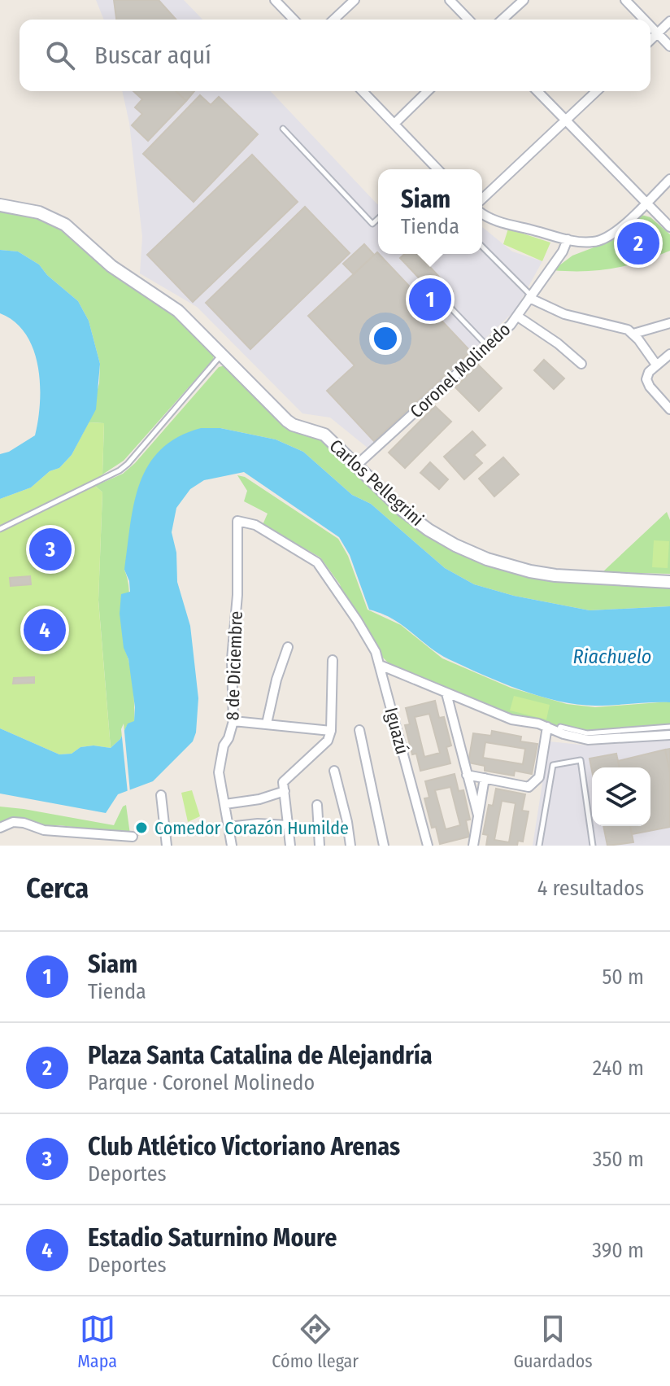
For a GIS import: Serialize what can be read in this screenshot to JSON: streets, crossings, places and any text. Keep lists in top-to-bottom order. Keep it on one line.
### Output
{"streets":{"street":["Coronel Molinedo","Carlos Pellegrini","8 de Diciembre","Iguazú"]},"crossings":[["Coronel Molinedo","Carlos Pellegrini"],["8 de Diciembre","Iguazú"]],"water":["Riachuelo"],"places":["Comedor Corazón Humilde"],"page":{"search":"Buscar aquí","popup":["Siam","Tienda"],"pins":["2","1","3","4"],"heading":["Cerca","4 resultados"],"list":[{"mark":"1","name":"Siam","note":"Tienda","value":"50 m"},{"mark":"2","name":"Plaza Santa Catalina de Alejandría","note":"Parque · Coronel Molinedo","value":"240 m"},{"mark":"3","name":"Club Atlético Victoriano Arenas","note":"Deportes","value":"350 m"},{"mark":"4","name":"Estadio Saturnino Moure","note":"Deportes","value":"390 m"}],"nav":["Mapa","Cómo llegar","Guardados"]}}
